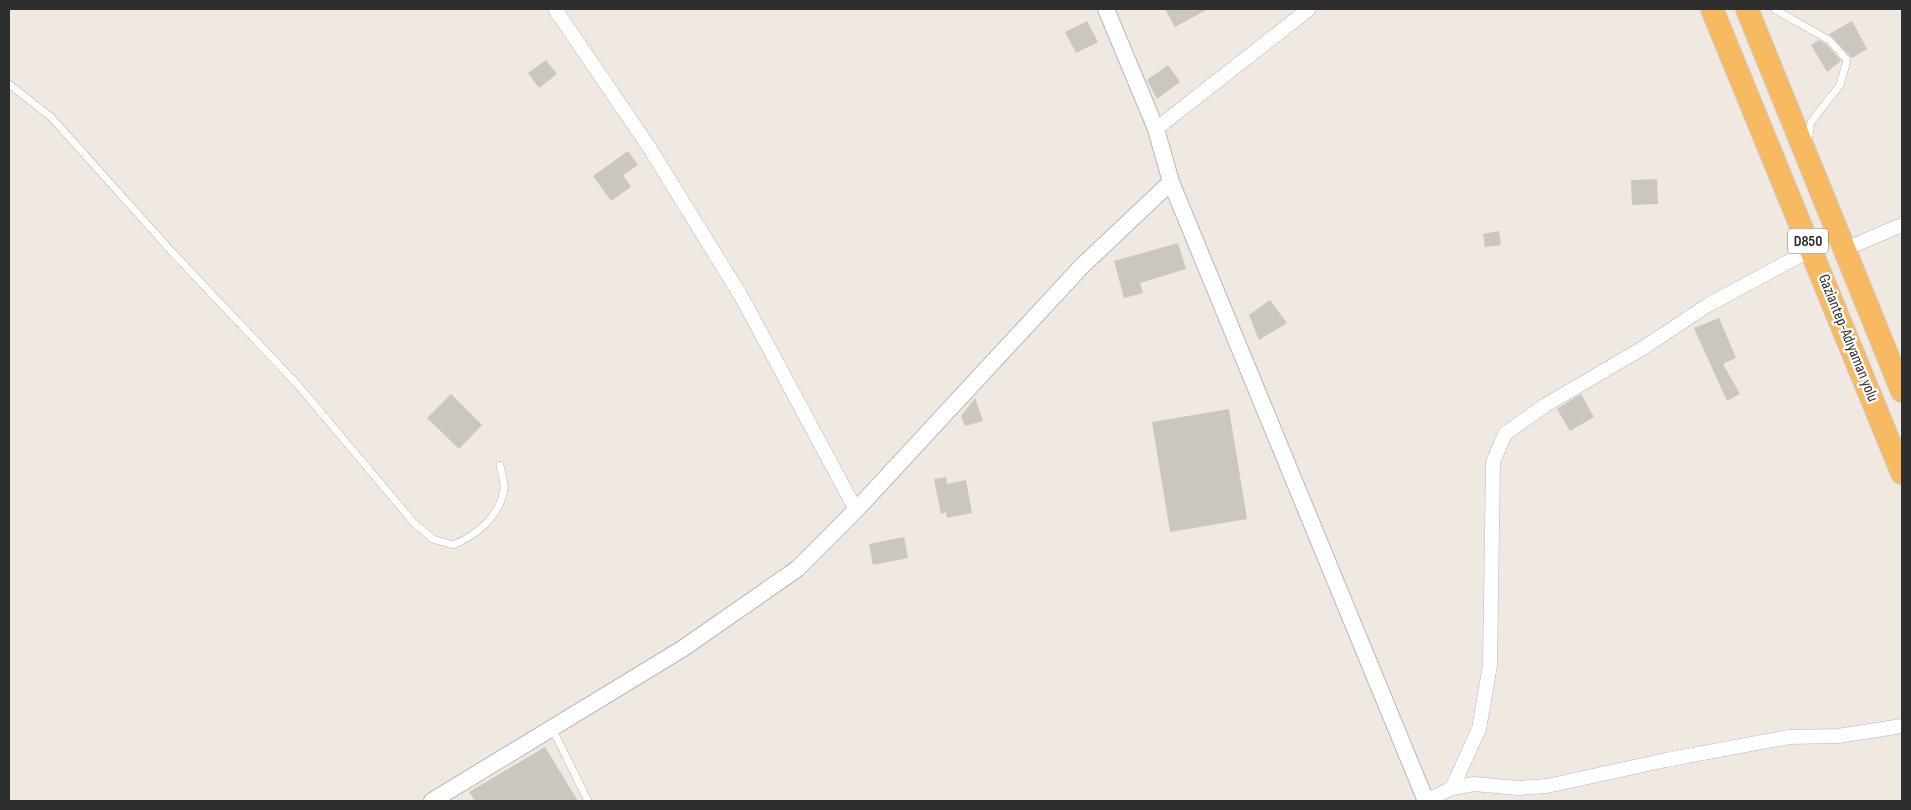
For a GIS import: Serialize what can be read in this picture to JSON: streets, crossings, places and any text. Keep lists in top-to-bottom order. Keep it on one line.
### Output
{"streets":{"highway":["D850","Gaziantep-Adıyaman yolu"]}}
